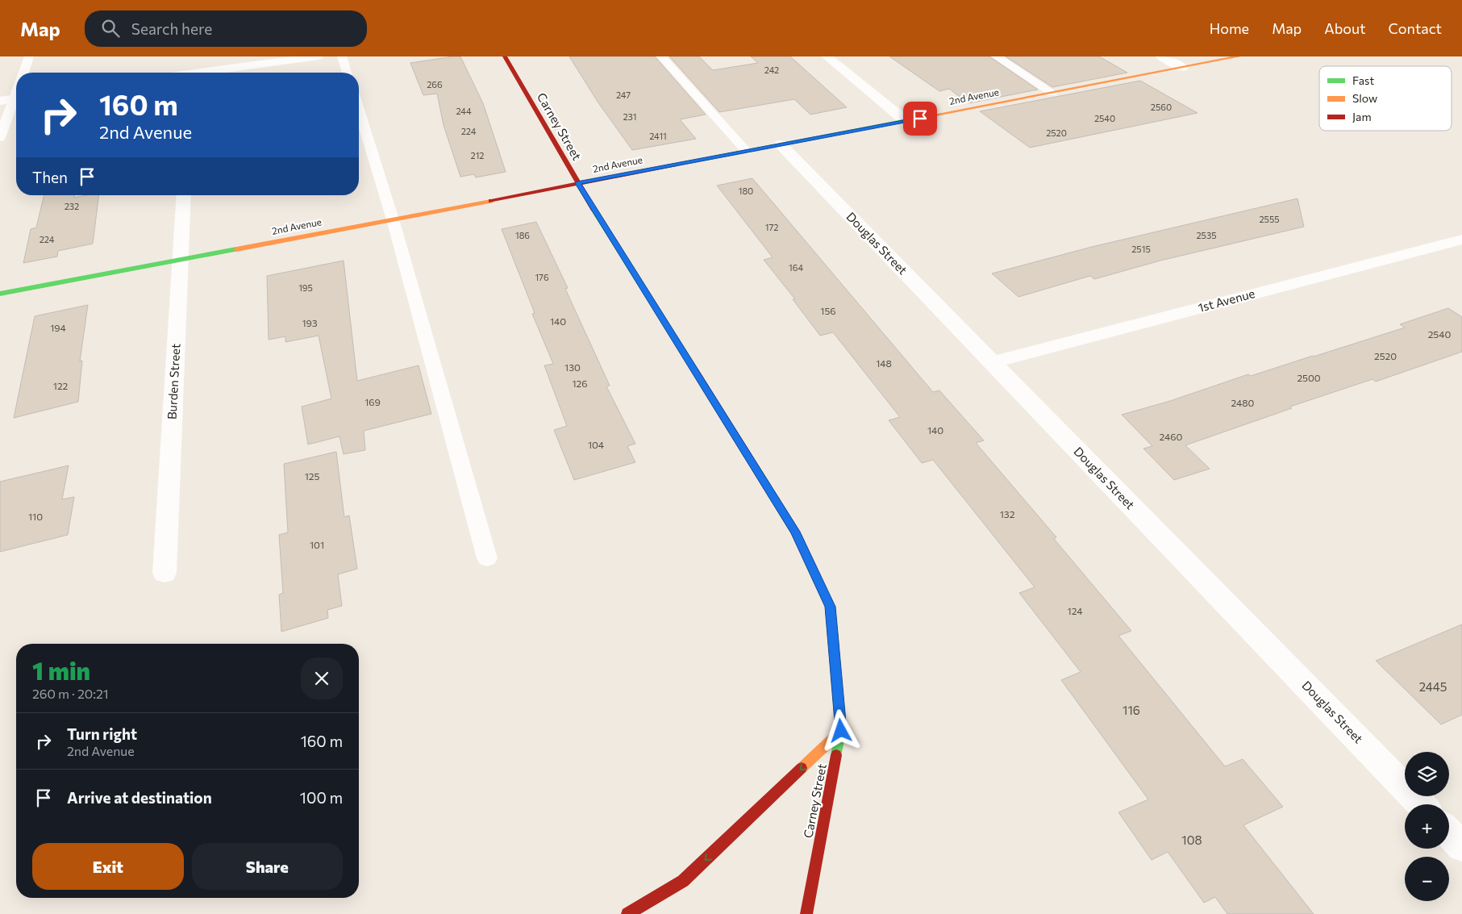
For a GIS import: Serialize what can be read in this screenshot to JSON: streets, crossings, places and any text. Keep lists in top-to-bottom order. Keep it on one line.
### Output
{"streets":{"street":["2nd Avenue","Carney Street","Douglas Street","1st Avenue","Burden Street"]},"crossings":[["2nd Avenue","Carney Street"],["2nd Avenue","Douglas Street"],["2nd Avenue","Burden Street"],["Douglas Street","1st Avenue"]],"house_numbers":["242","266","247","2560","244","231","2540","224","2520","2411","212","180","232","2555","172","186","2535","224","2515","164","176","195","156","140","193","194","2540","2520","148","130","2500","126","122","169","2480","140","2460","104","125","132","110","101","124","2445","116","108"],"legend":["Fast","Slow","Jam"],"page":{"header":"Map","search":"Search here","nav":["Home","Map","About","Contact"],"turn":["160 m","2nd Avenue"],"then":"Then","heading":["1 min","260 m · 20:21"],"list":[{"name":"Turn right","note":"2nd Avenue","value":"160 m"},{"name":"Arrive at destination","value":"100 m"}],"map_buttons":["+","−"],"buttons":["Exit","Share"]}}
